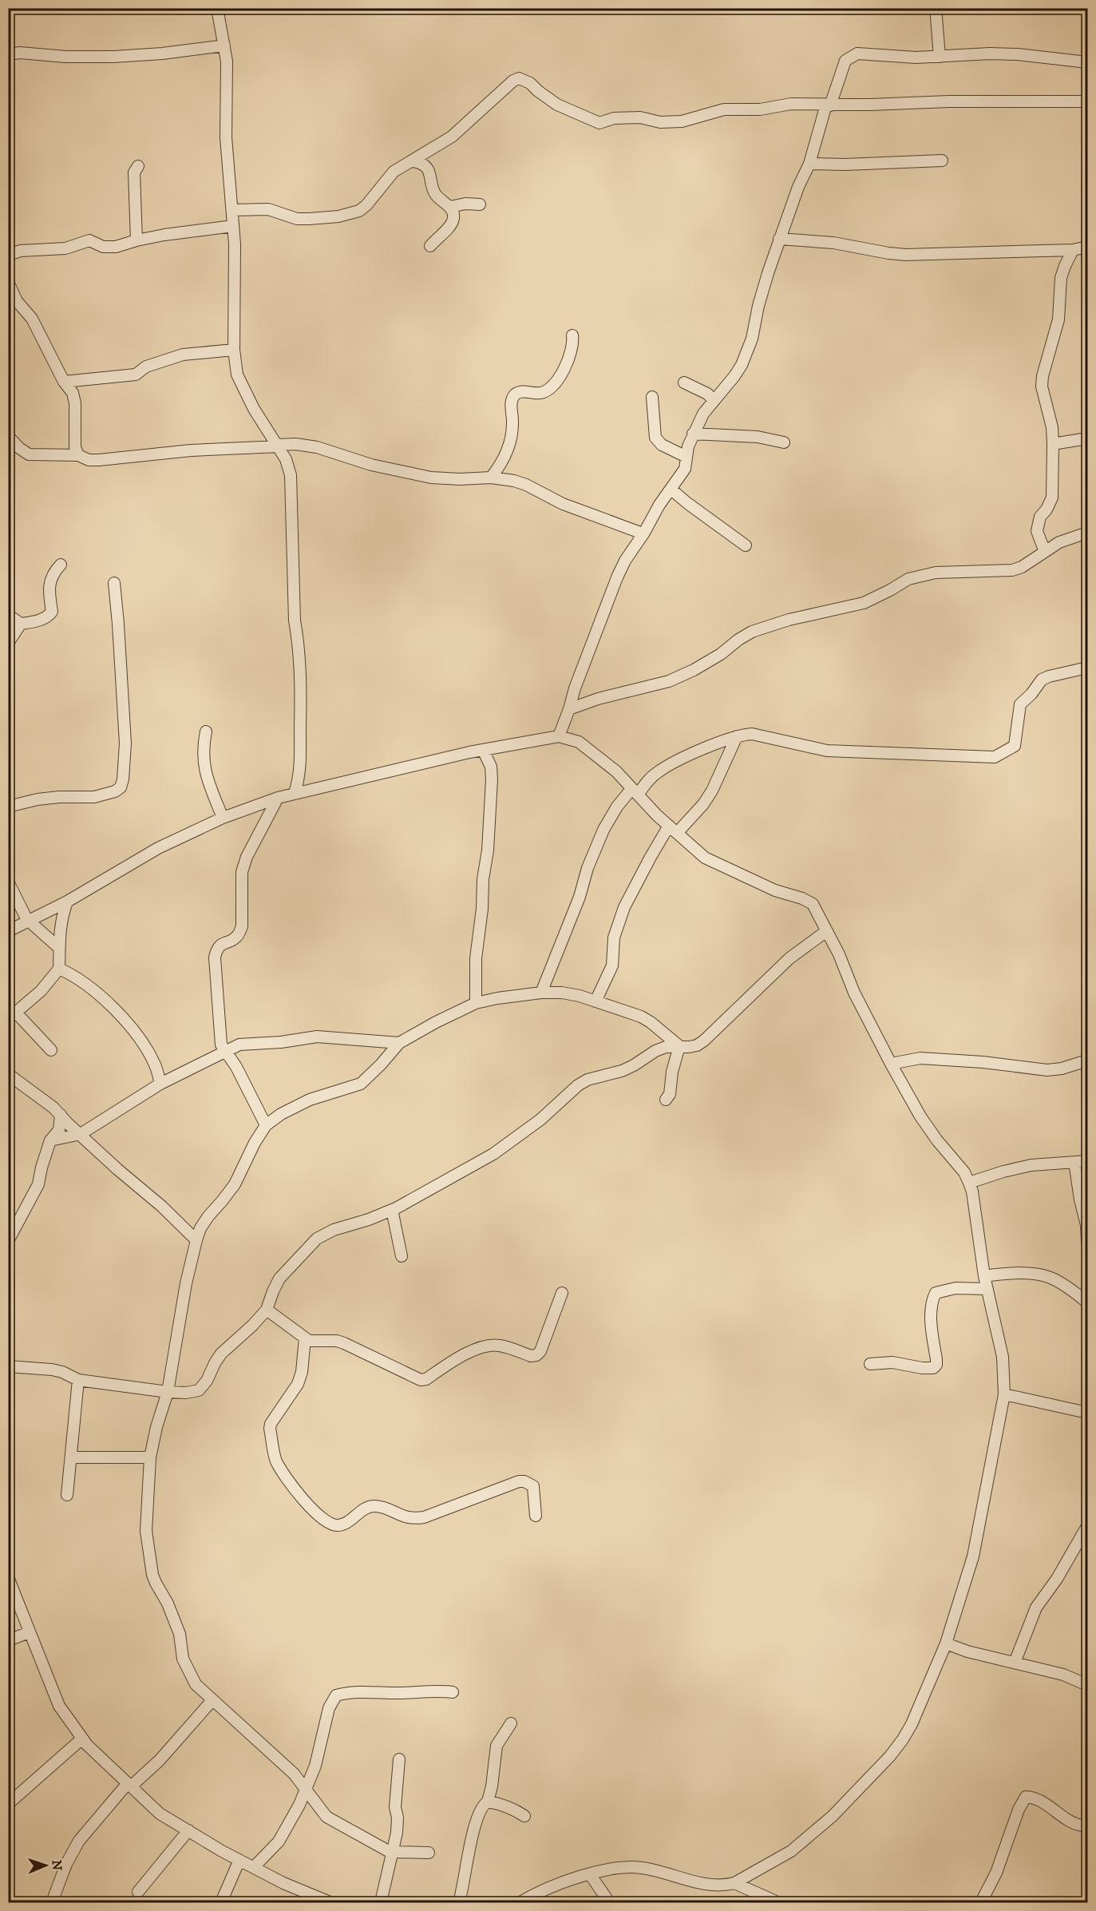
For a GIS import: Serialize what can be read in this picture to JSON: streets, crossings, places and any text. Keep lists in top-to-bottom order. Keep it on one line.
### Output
{"north":"right"}
